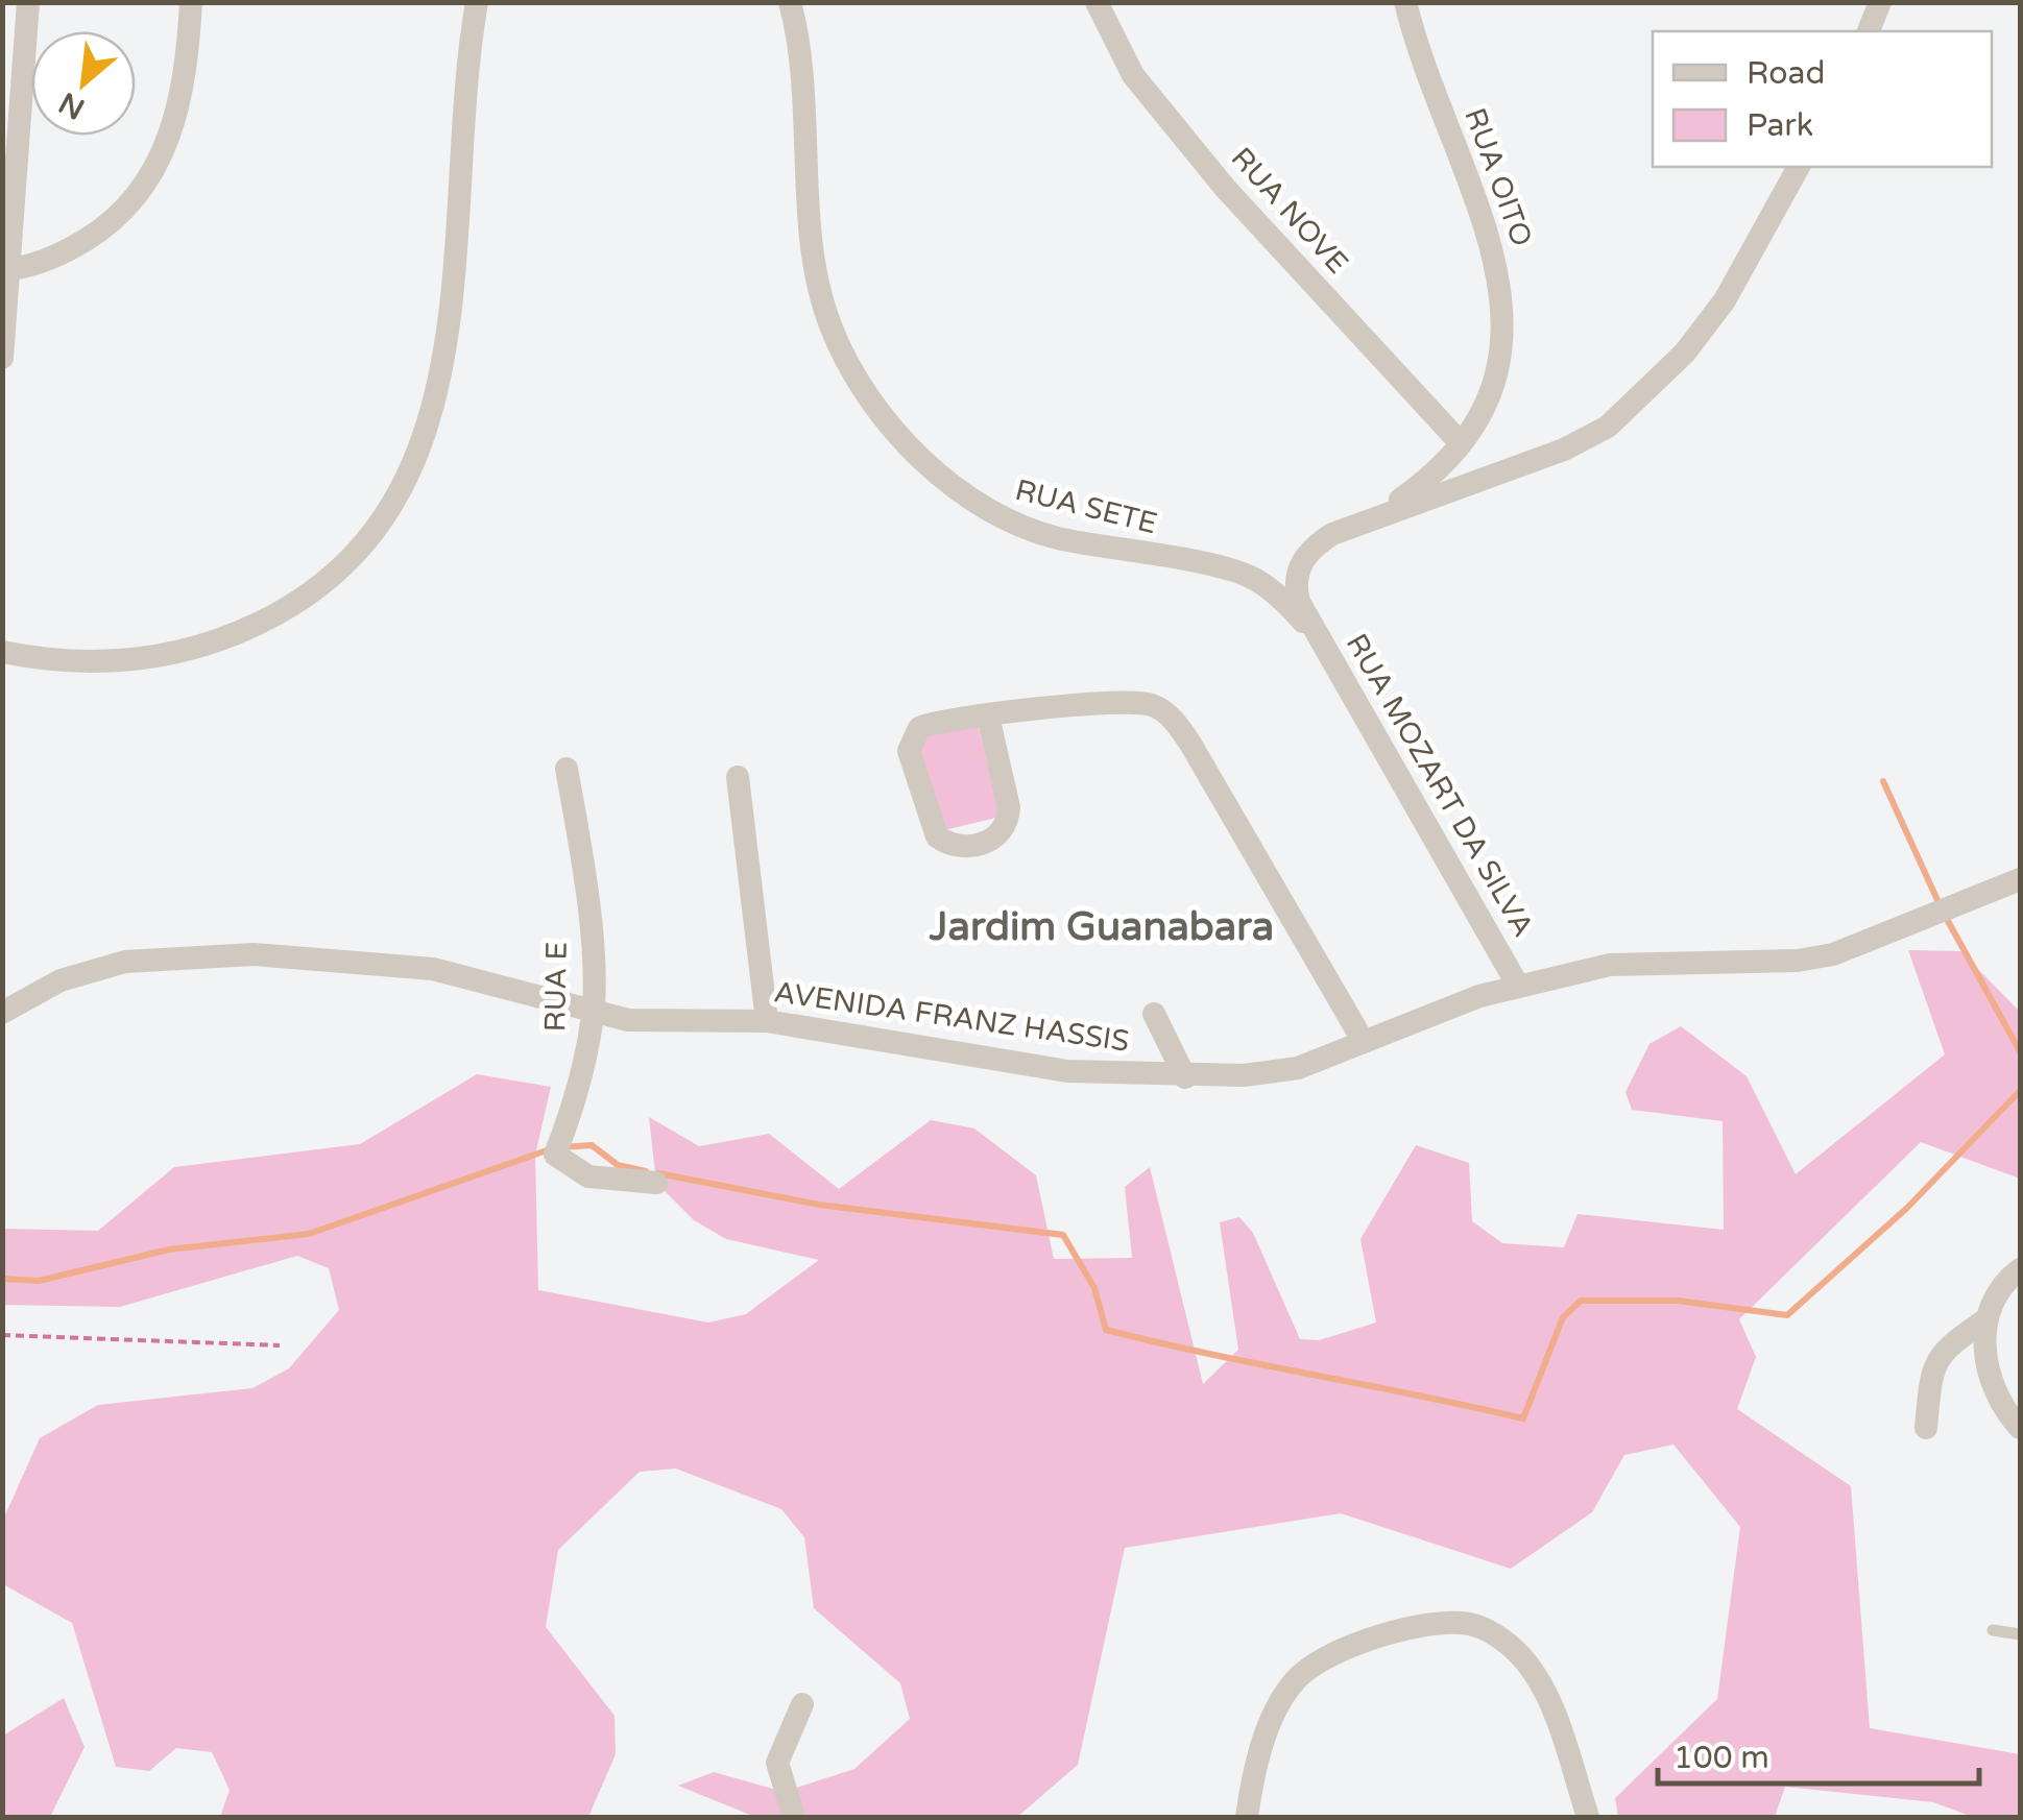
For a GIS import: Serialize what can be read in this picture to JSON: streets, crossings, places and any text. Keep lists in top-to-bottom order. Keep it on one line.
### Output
{"streets":{"street":["RUA OITO","RUA NOVE","RUA SETE","RUA MOZART DA SILVA","RUA E","AVENIDA FRANZ HASSIS"]},"crossings":[["RUA OITO","RUA NOVE"],["RUA OITO","RUA MOZART DA SILVA"],["RUA SETE","RUA MOZART DA SILVA"],["RUA MOZART DA SILVA","AVENIDA FRANZ HASSIS"],["RUA E","AVENIDA FRANZ HASSIS"]],"districts":["Jardim Guanabara"],"legend":["Road","Park"],"scale_bar":"100 m","north":"bottom left"}
